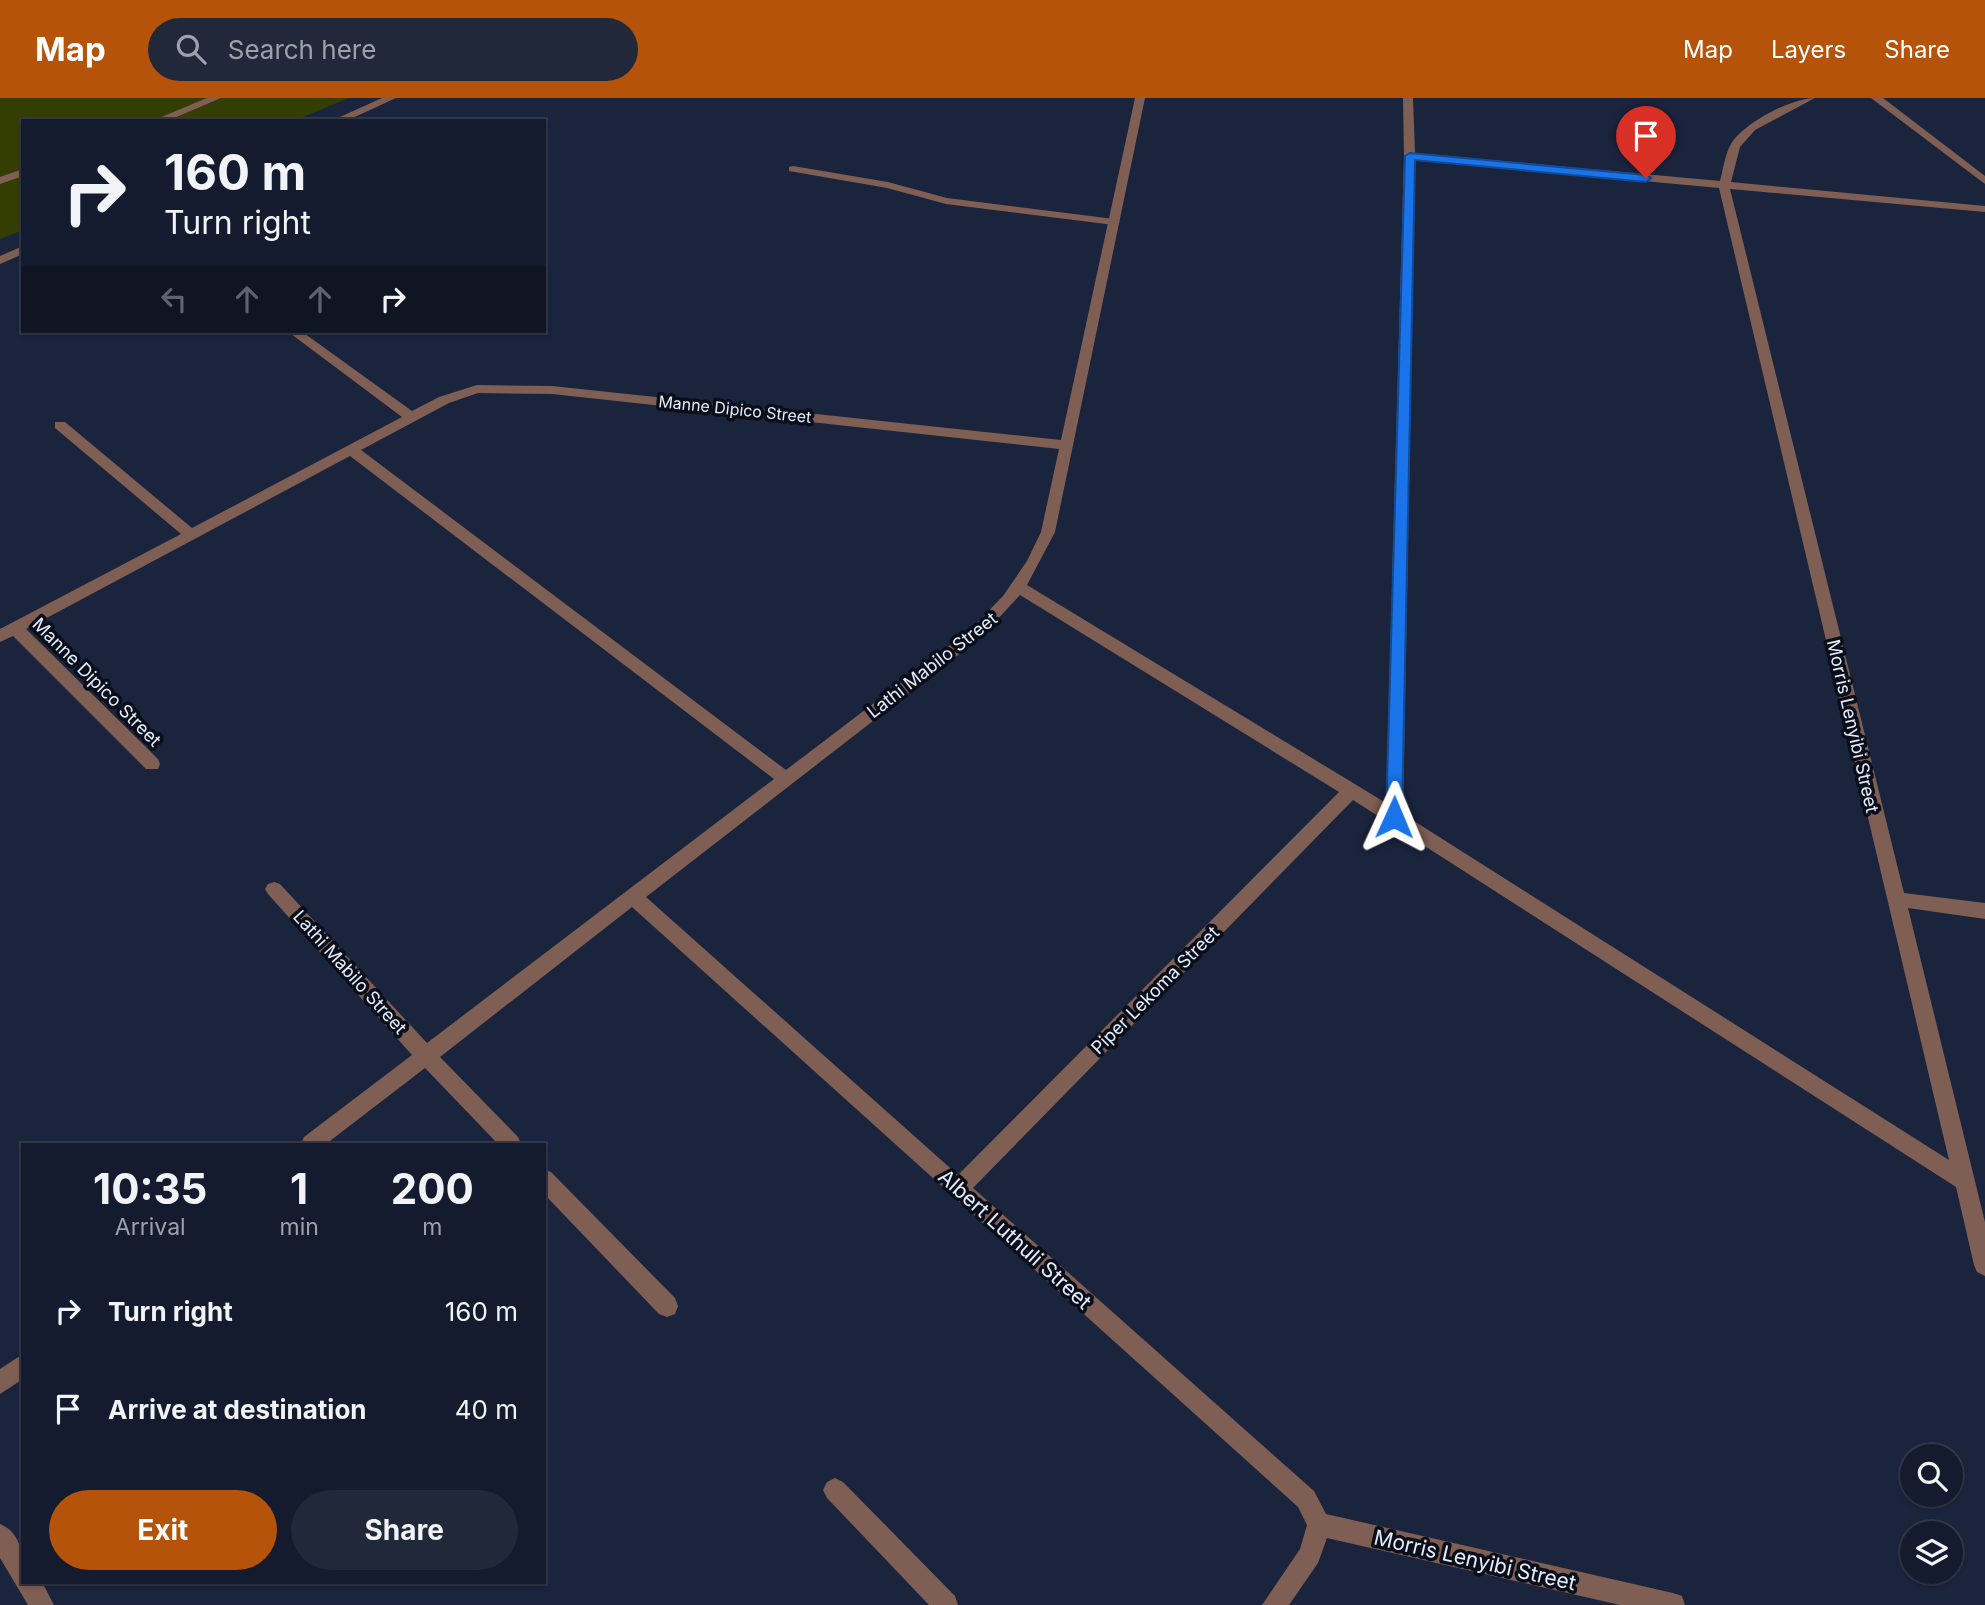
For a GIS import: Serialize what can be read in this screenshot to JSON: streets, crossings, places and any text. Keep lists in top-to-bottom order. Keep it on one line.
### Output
{"streets":{"street":["Manne Dipico Street","Lathi Mabilo Street","Morris Lenyibi Street","Piper Lekoma Street","Albert Luthuli Street"]},"crossings":[["Manne Dipico Street","Lathi Mabilo Street"],["Lathi Mabilo Street","Albert Luthuli Street"],["Morris Lenyibi Street","Albert Luthuli Street"],["Piper Lekoma Street","Albert Luthuli Street"]],"page":{"header":"Map","search":"Search here","nav":["Map","Layers","Share"],"turn":["160 m","Turn right"],"eta":["10:35","Arrival","1","min","200","m"],"list":[{"name":"Turn right","value":"160 m"},{"name":"Arrive at destination","value":"40 m"}],"buttons":["Exit","Share"]}}
